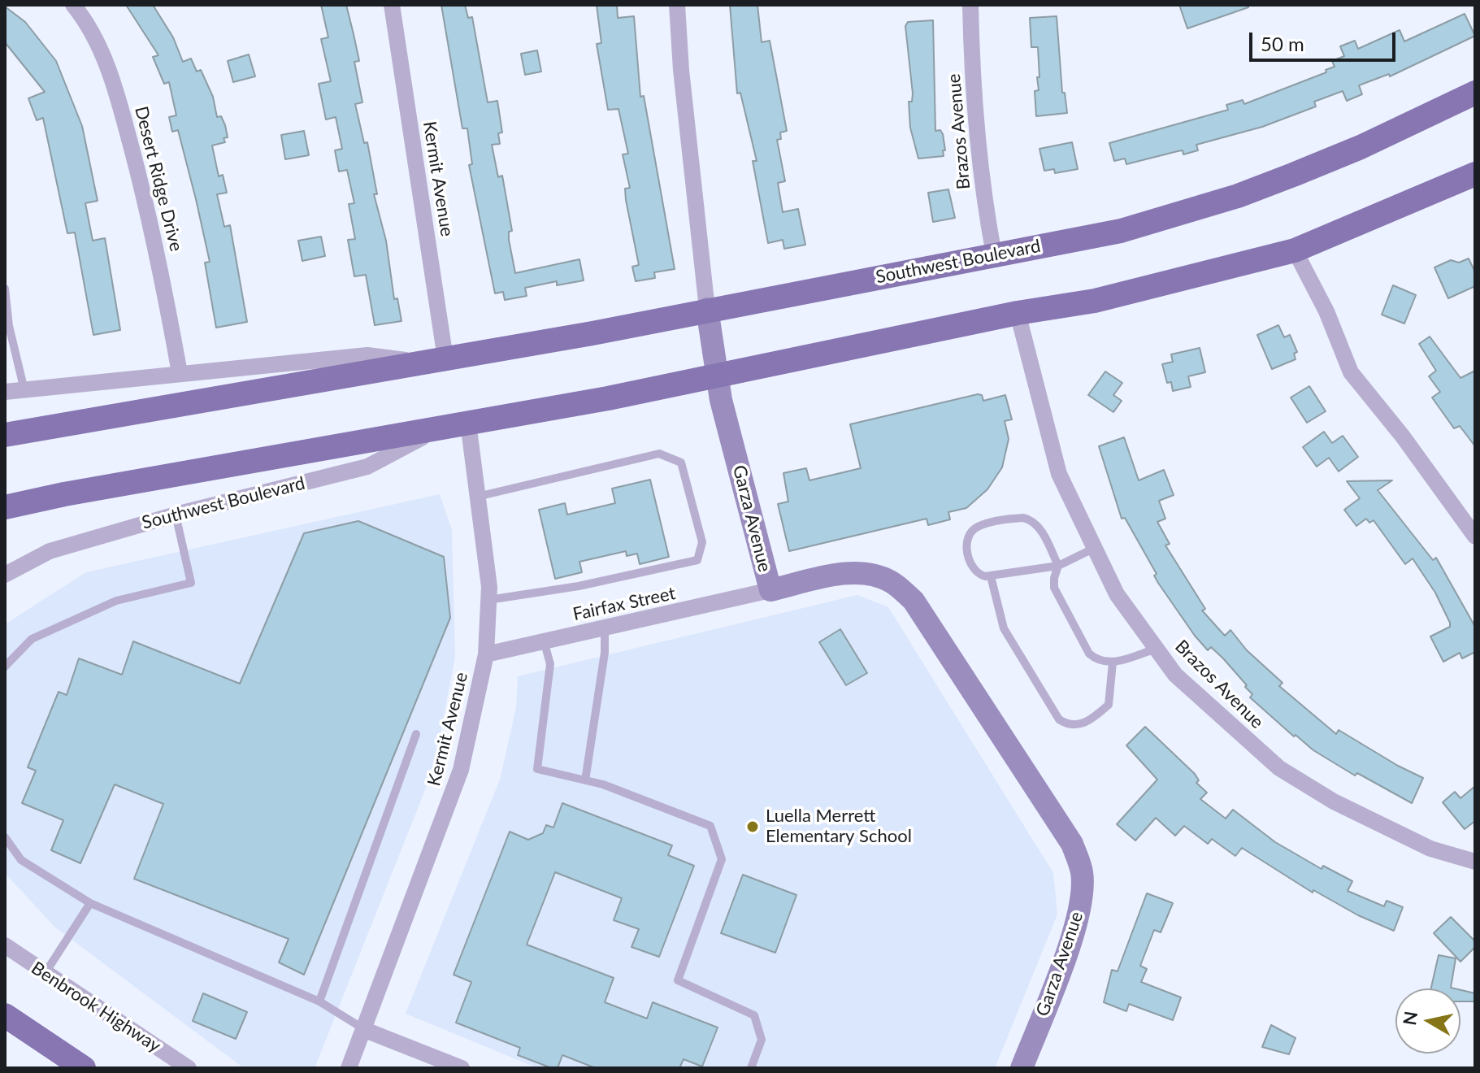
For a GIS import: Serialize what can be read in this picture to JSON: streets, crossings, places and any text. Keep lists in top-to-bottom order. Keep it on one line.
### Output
{"streets":{"main road":["Southwest Boulevard"],"street":["Brazos Avenue","Desert Ridge Drive","Kermit Avenue","Garza Avenue","Fairfax Street","Benbrook Highway"]},"crossings":[["Brazos Avenue","Southwest Boulevard"],["Desert Ridge Drive","Southwest Boulevard"],["Kermit Avenue","Southwest Boulevard"],["Kermit Avenue","Fairfax Street"],["Southwest Boulevard","Garza Avenue"],["Garza Avenue","Fairfax Street"]],"places":["Luella Merrett Elementary School"],"scale_bar":"50 m","north":"left"}
